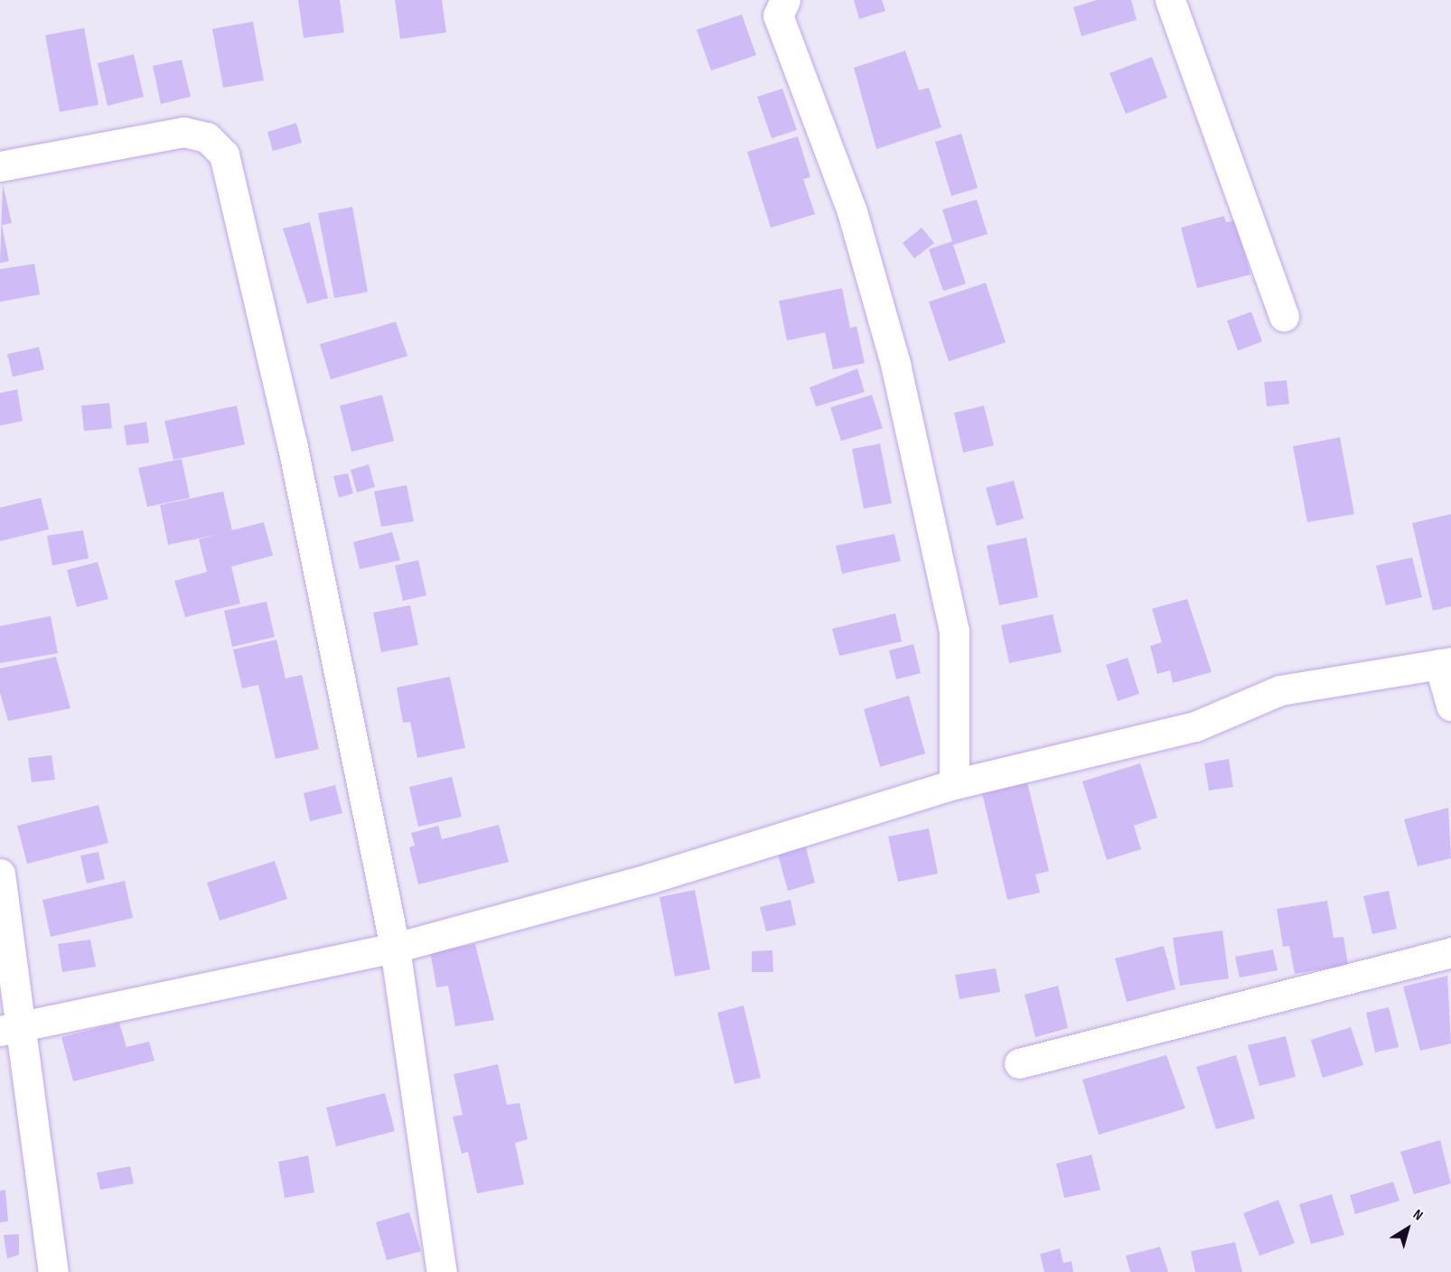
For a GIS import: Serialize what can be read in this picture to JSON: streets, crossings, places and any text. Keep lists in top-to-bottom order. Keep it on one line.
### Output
{"north":"top right"}
